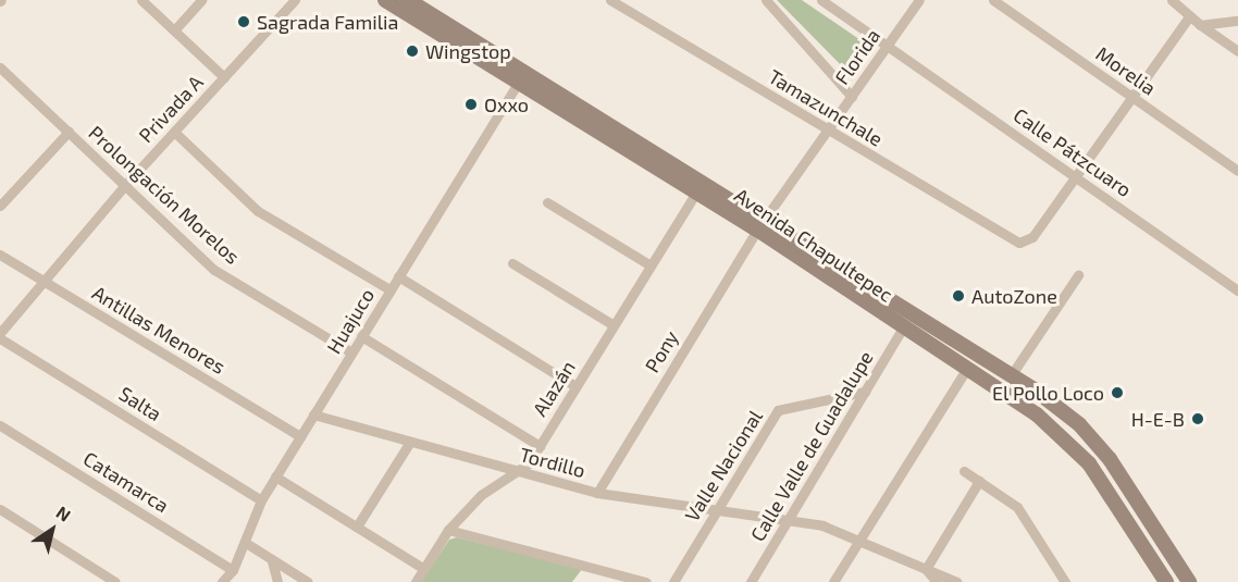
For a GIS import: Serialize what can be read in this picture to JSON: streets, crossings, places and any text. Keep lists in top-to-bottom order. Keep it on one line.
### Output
{"streets":{"main road":["Avenida Chapultepec"],"street":["Florida","Morelia","Tamazunchale","Privada A","Calle Pátzcuaro","Prolongación Morelos","Huajuco","Antillas Menores","Pony","Alazán","Salta","Calle Valle de Guadalupe","Tordillo","Valle Nacional","Catamarca"]},"crossings":[["Florida","Tamazunchale"],["Florida","Calle Pátzcuaro"],["Florida","Avenida Chapultepec"],["Florida","Pony"],["Tamazunchale","Calle Pátzcuaro"],["Privada A","Prolongación Morelos"],["Privada A","Antillas Menores"],["Prolongación Morelos","Huajuco"],["Avenida Chapultepec","Pony"],["Avenida Chapultepec","Calle Valle de Guadalupe"],["Huajuco","Antillas Menores"],["Huajuco","Salta"],["Huajuco","Tordillo"],["Huajuco","Catamarca"],["Pony","Tordillo"],["Alazán","Tordillo"],["Calle Valle de Guadalupe","Tordillo"],["Calle Valle de Guadalupe","Valle Nacional"],["Tordillo","Valle Nacional"]],"places":["Sagrada Familia","Wingstop","Oxxo","AutoZone","El Pollo Loco","H-E-B"],"north":"top right"}
